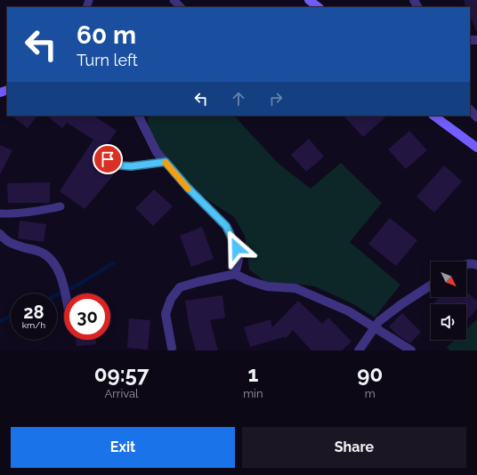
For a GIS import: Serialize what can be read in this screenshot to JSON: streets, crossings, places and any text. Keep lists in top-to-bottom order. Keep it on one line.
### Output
{"north":"bottom right","page":{"turn":["60 m","Turn left"],"speed":"28 km/h","limit":"30","eta":["09:57","Arrival","1","min","90","m"],"buttons":["Exit","Share"]}}
